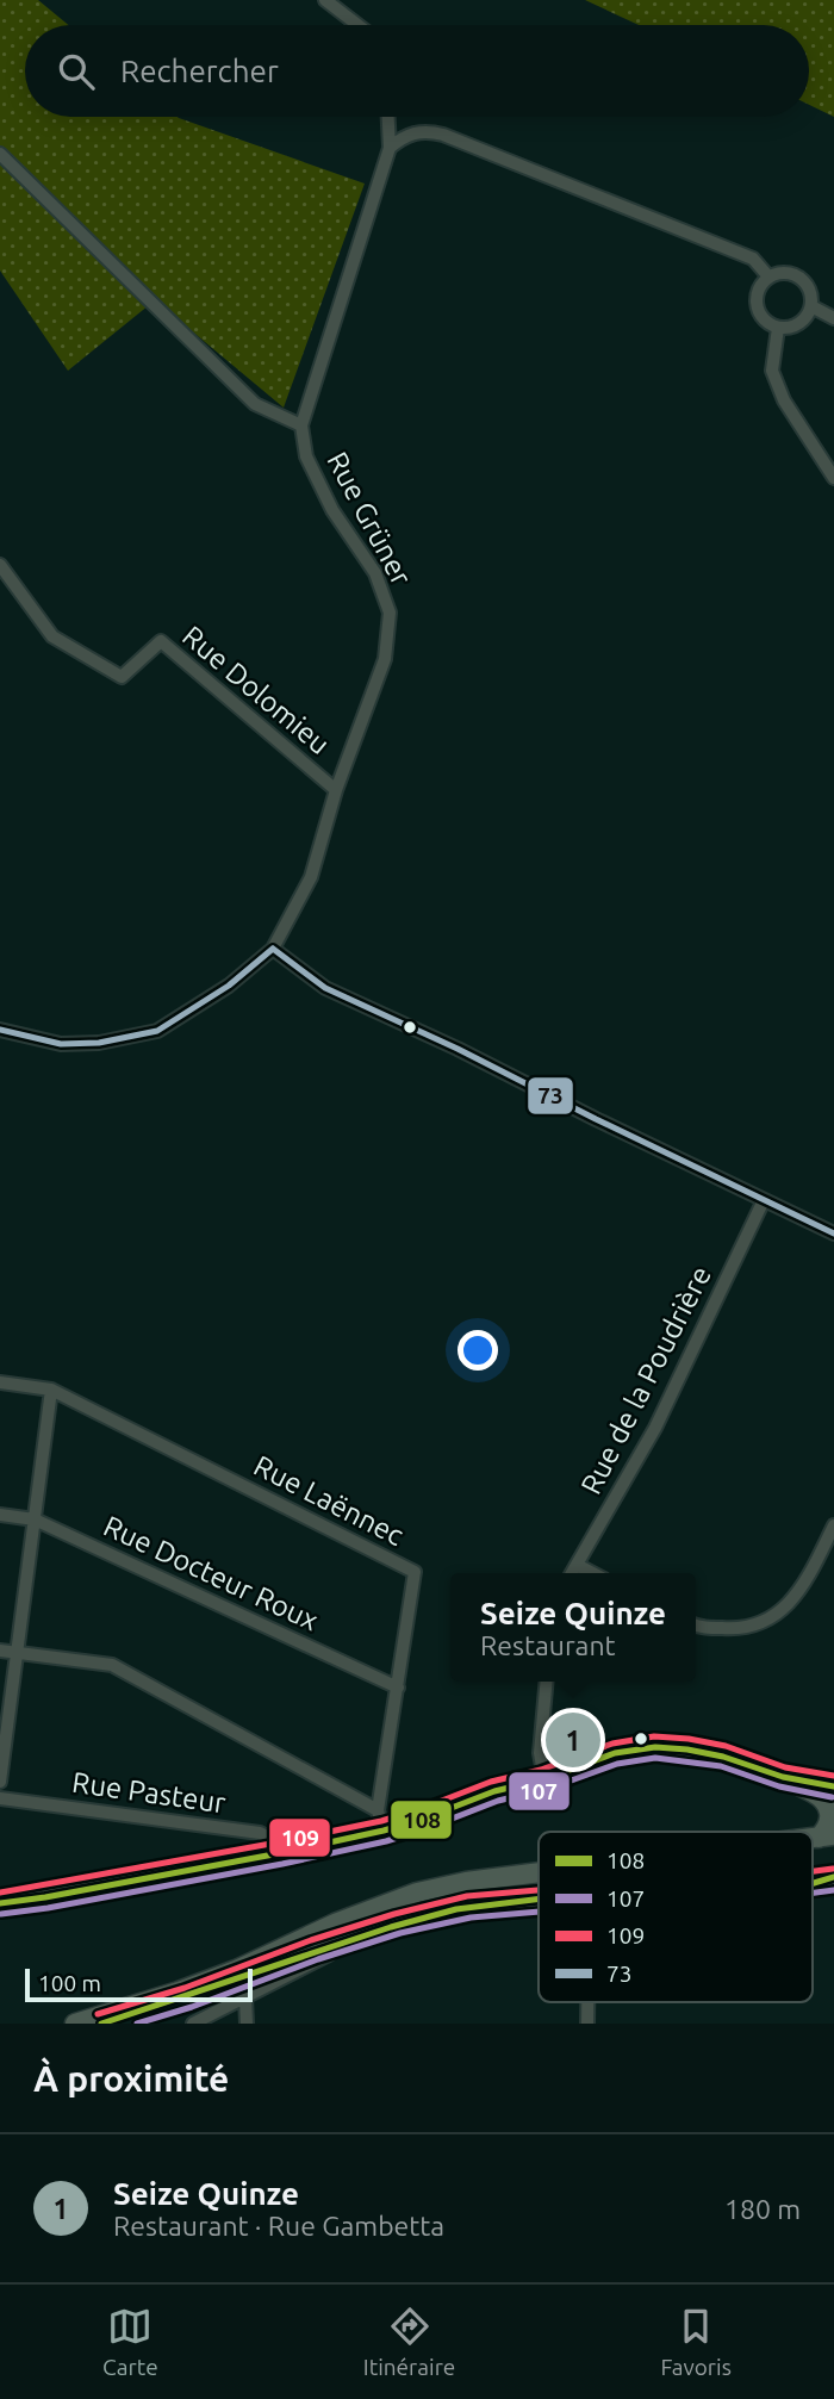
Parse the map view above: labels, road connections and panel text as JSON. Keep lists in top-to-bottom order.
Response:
{
  "streets": {
    "street": [
      "Rue Grüner",
      "Rue Dolomieu",
      "Rue de la Poudrière",
      "Rue Laënnec",
      "Rue Docteur Roux",
      "Rue Pasteur"
    ]
  },
  "crossings": [
    ["Rue Grüner", "Rue Dolomieu"],
    ["Rue Laënnec", "Rue Docteur Roux"]
  ],
  "lines": [
    "transit line 73",
    "transit line 109",
    "transit line 108",
    "transit line 107"
  ],
  "legend": [
    "108",
    "107",
    "109",
    "73"
  ],
  "scale_bar": "100 m",
  "page": {
    "search": "Rechercher",
    "popup": ["Seize Quinze", "Restaurant"],
    "pins": "1",
    "scale": "100 m",
    "heading": "À proximité",
    "list": [
      {
        "mark": "1",
        "name": "Seize Quinze",
        "note": "Restaurant · Rue Gambetta",
        "value": "180 m"
      }
    ],
    "nav": ["Carte", "Itinéraire", "Favoris"]
  }
}
